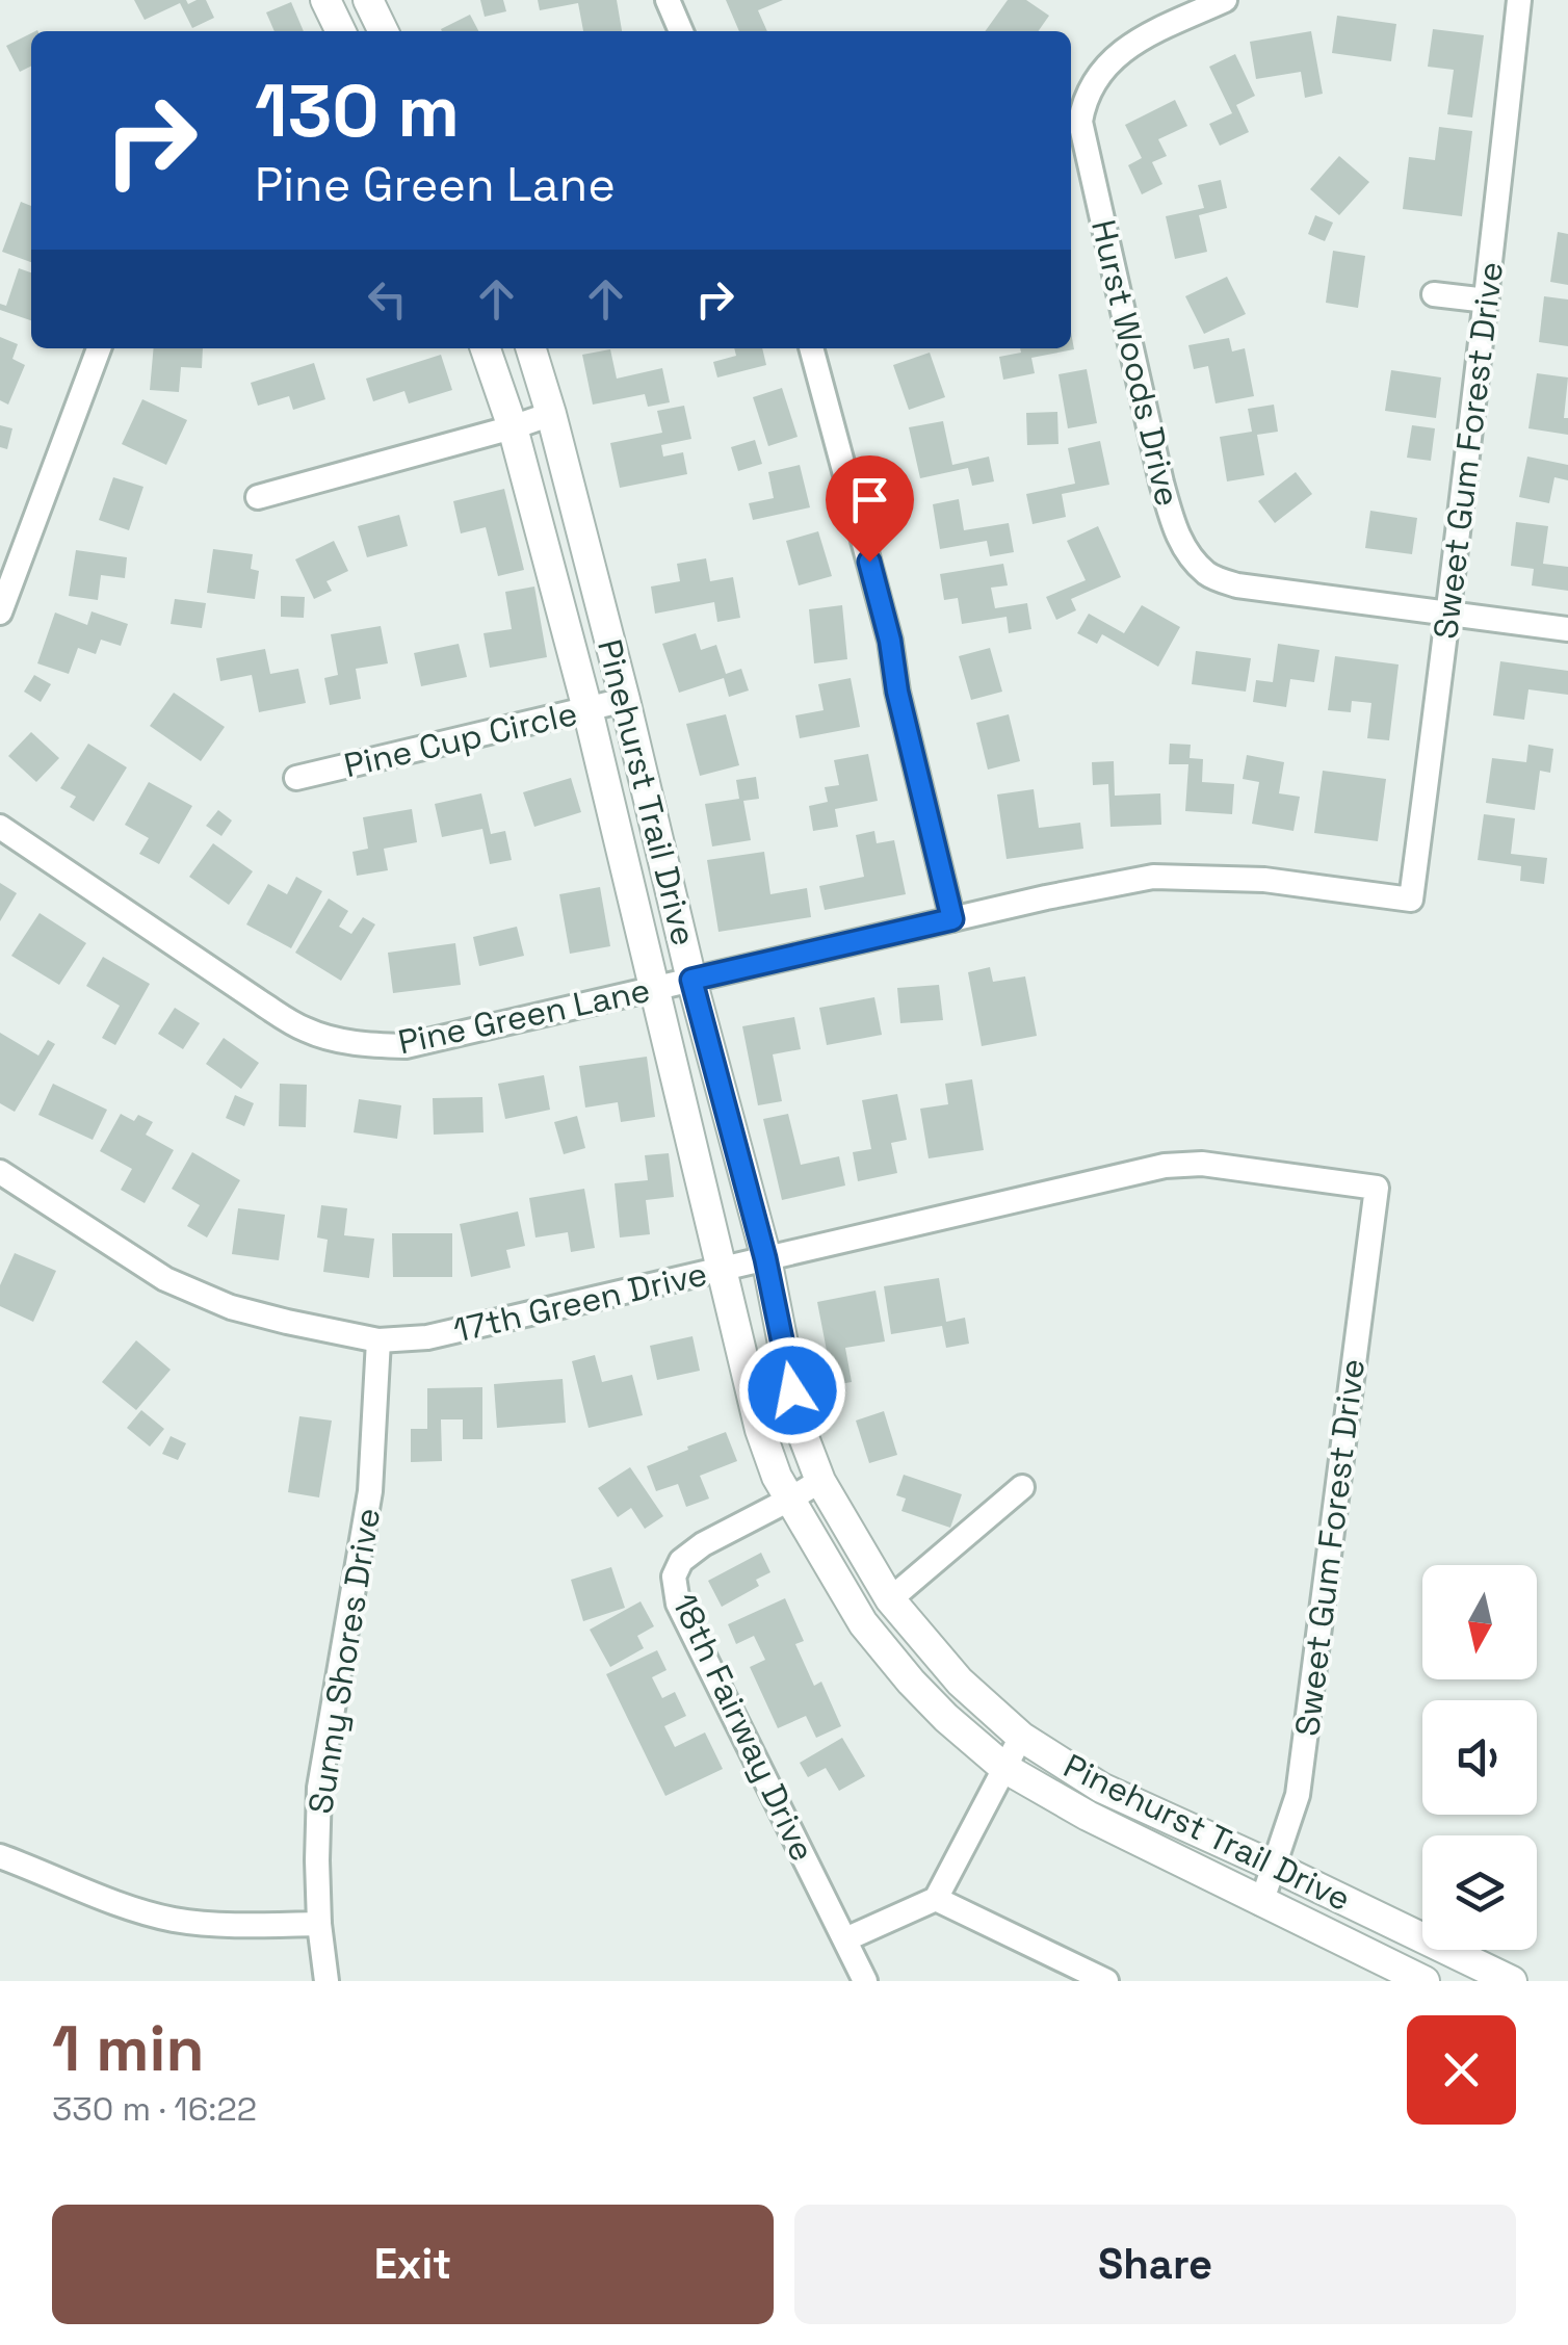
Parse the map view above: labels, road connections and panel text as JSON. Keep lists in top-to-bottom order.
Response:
{
  "streets": {
    "street": [
      "Hurst Woods Drive",
      "Sweet Gum Forest Drive",
      "Pine Cup Circle",
      "Pinehurst Trail Drive",
      "Pine Green Lane",
      "17th Green Drive",
      "Sunny Shores Drive",
      "18th Fairway Drive"
    ]
  },
  "crossings": [
    ["Hurst Woods Drive", "Sweet Gum Forest Drive"],
    ["Sweet Gum Forest Drive", "Pinehurst Trail Drive"],
    ["Sweet Gum Forest Drive", "Pine Green Lane"],
    ["Sweet Gum Forest Drive", "17th Green Drive"],
    ["Pine Cup Circle", "Pinehurst Trail Drive"],
    ["Pinehurst Trail Drive", "Pine Green Lane"],
    ["Pinehurst Trail Drive", "17th Green Drive"],
    ["Pinehurst Trail Drive", "18th Fairway Drive"],
    ["17th Green Drive", "Sunny Shores Drive"]
  ],
  "north": "bottom",
  "page": {
    "turn": ["130 m", "Pine Green Lane"],
    "heading": ["1 min", "330 m · 16:22"],
    "buttons": ["Exit", "Share"]
  }
}
